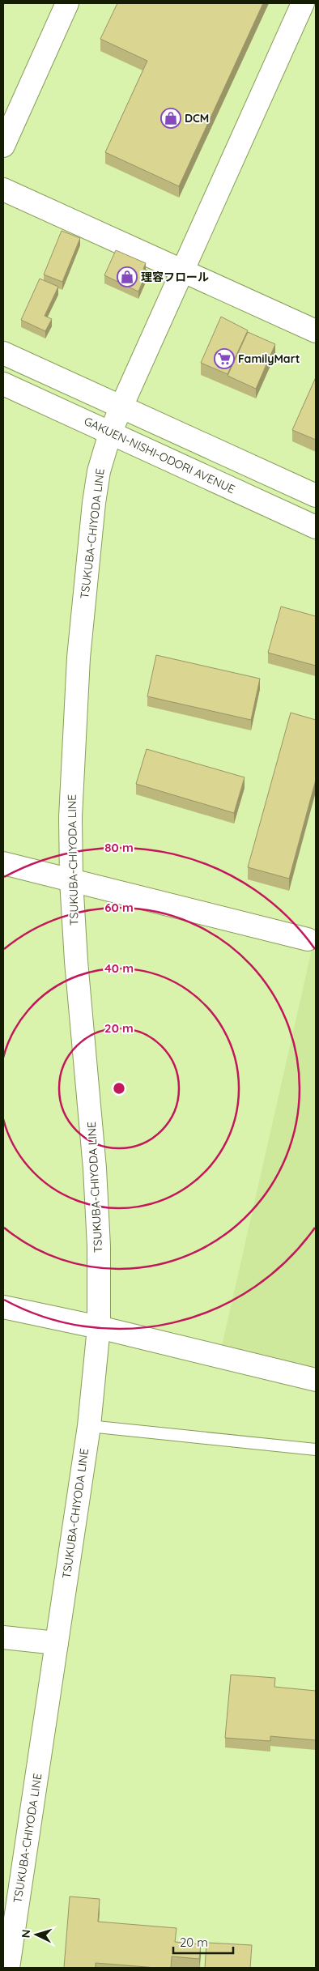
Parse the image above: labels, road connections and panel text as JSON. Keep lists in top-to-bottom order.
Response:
{
  "streets": {
    "main road": ["GAKUEN-NISHI-ODORI AVENUE", "TSUKUBA-CHIYODA LINE"]
  },
  "crossings": [
    ["GAKUEN-NISHI-ODORI AVENUE", "TSUKUBA-CHIYODA LINE"]
  ],
  "places": {
    "shop": ["DCM", "理容フロール"],
    "supermarket": ["FamilyMart"]
  },
  "scale_bar": "20 m",
  "north": "left",
  "rings": [
    "80 m",
    "60 m",
    "40 m",
    "20 m"
  ]
}
